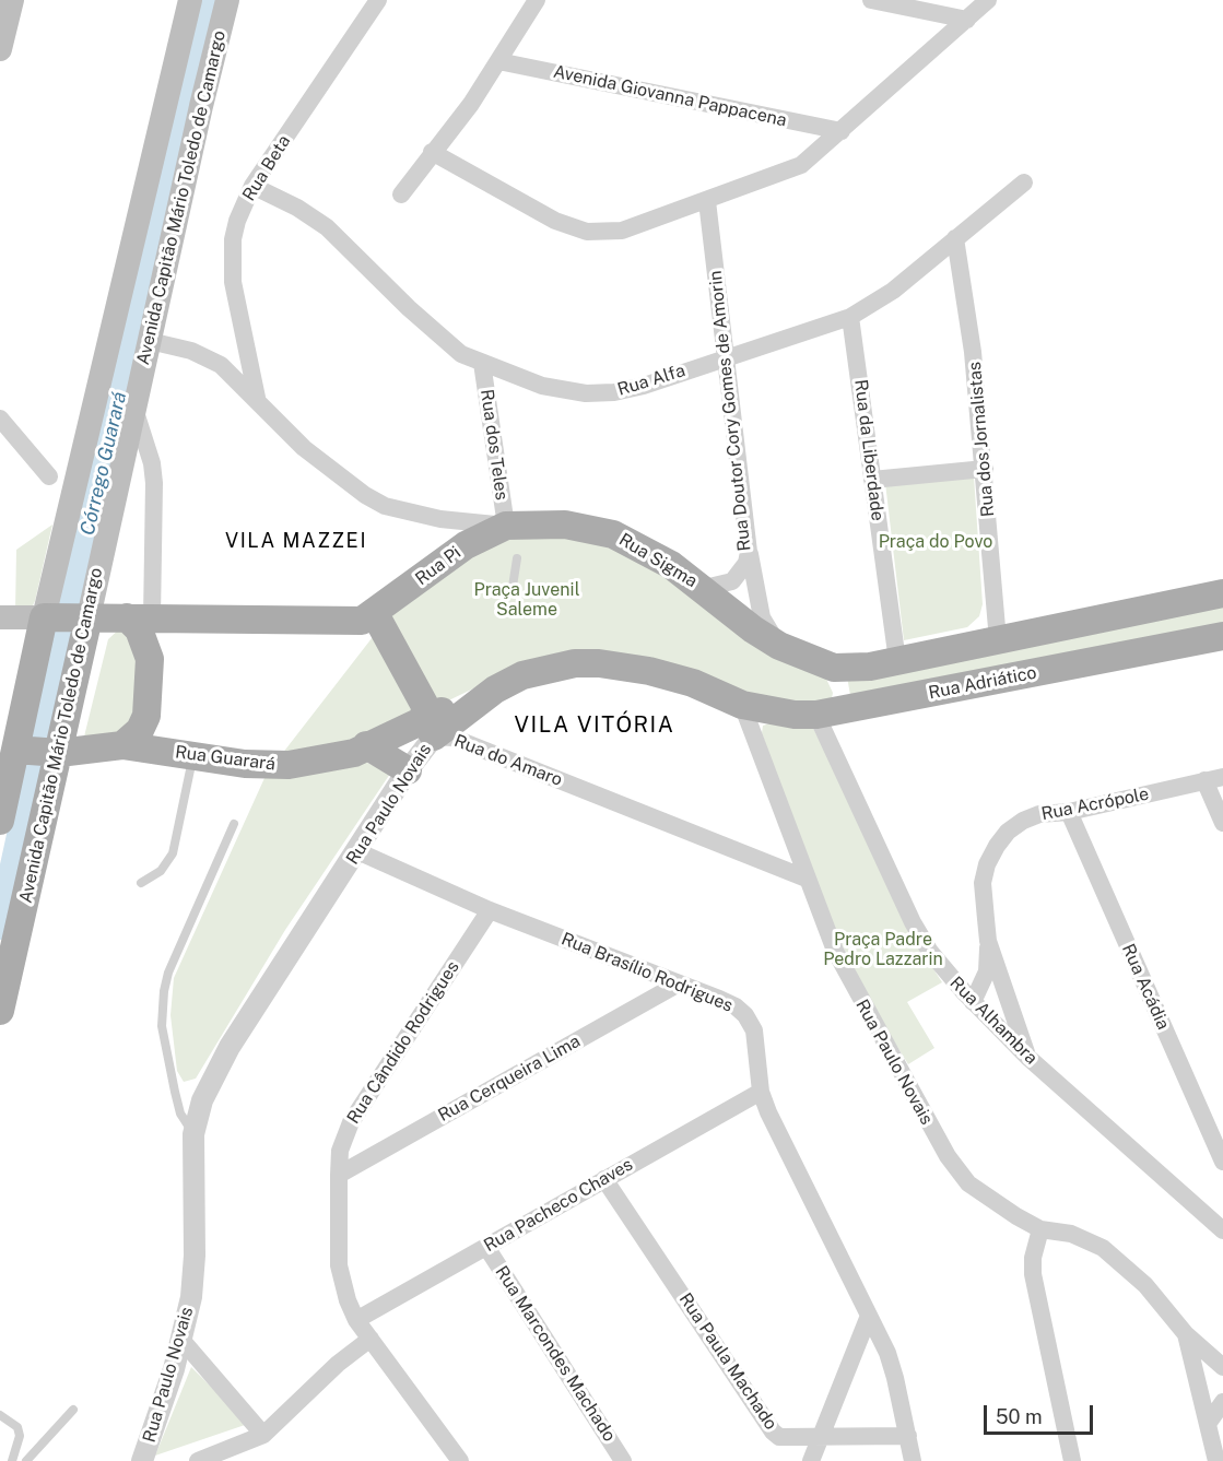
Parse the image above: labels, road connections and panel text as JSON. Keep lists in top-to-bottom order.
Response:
{
  "streets": {
    "main road": [
      "Avenida Capitão Mário Toledo de Camargo",
      "Rua Sigma",
      "Rua Pi",
      "Rua Adriático",
      "Rua Guarará"
    ],
    "street": [
      "Avenida Giovanna Pappacena",
      "Rua Beta",
      "Rua Alfa",
      "Rua Doutor Cory Gomes de Amorin",
      "Rua dos Jornalistas",
      "Rua dos Teles",
      "Rua da Liberdade",
      "Rua do Amaro",
      "Rua Paulo Novais",
      "Rua Acrópole",
      "Rua Brasílio Rodrigues",
      "Rua Acádia",
      "Rua Alhambra",
      "Rua Cândido Rodrigues",
      "Rua Cerqueira Lima",
      "Rua Pacheco Chaves",
      "Rua Marcondes Machado",
      "Rua Paula Machado"
    ]
  },
  "crossings": [
    ["Rua Beta", "Rua Alfa"],
    ["Rua Beta", "Rua Sigma"],
    ["Avenida Capitão Mário Toledo de Camargo", "Rua Sigma"],
    ["Avenida Capitão Mário Toledo de Camargo", "Rua Guarará"],
    ["Rua Alfa", "Rua Doutor Cory Gomes de Amorin"],
    ["Rua Alfa", "Rua dos Jornalistas"],
    ["Rua Alfa", "Rua dos Teles"],
    ["Rua Alfa", "Rua da Liberdade"],
    ["Rua Doutor Cory Gomes de Amorin", "Rua Sigma"],
    ["Rua dos Teles", "Rua Sigma"],
    ["Rua dos Teles", "Rua Pi"],
    ["Rua Sigma", "Rua Pi"],
    ["Rua Adriático", "Rua Guarará"],
    ["Rua Adriático", "Rua Paulo Novais"],
    ["Rua Adriático", "Rua Alhambra"],
    ["Rua Guarará", "Rua do Amaro"],
    ["Rua Guarará", "Rua Paulo Novais"],
    ["Rua do Amaro", "Rua Paulo Novais"],
    ["Rua Paulo Novais", "Rua Brasílio Rodrigues"],
    ["Rua Acrópole", "Rua Acádia"],
    ["Rua Acrópole", "Rua Alhambra"],
    ["Rua Brasílio Rodrigues", "Rua Cândido Rodrigues"],
    ["Rua Brasílio Rodrigues", "Rua Cerqueira Lima"],
    ["Rua Brasílio Rodrigues", "Rua Pacheco Chaves"],
    ["Rua Brasílio Rodrigues", "Rua Paula Machado"],
    ["Rua Cândido Rodrigues", "Rua Cerqueira Lima"],
    ["Rua Cândido Rodrigues", "Rua Pacheco Chaves"],
    ["Rua Pacheco Chaves", "Rua Marcondes Machado"],
    ["Rua Pacheco Chaves", "Rua Paula Machado"]
  ],
  "districts": ["VILA MAZZEI", "VILA VITÓRIA"],
  "water": ["Córrego Guarará"],
  "parks": ["Praça do Povo", "Praça Juvenil Saleme", "Praça Padre Pedro Lazzarin"],
  "scale_bar": "50 m"
}
